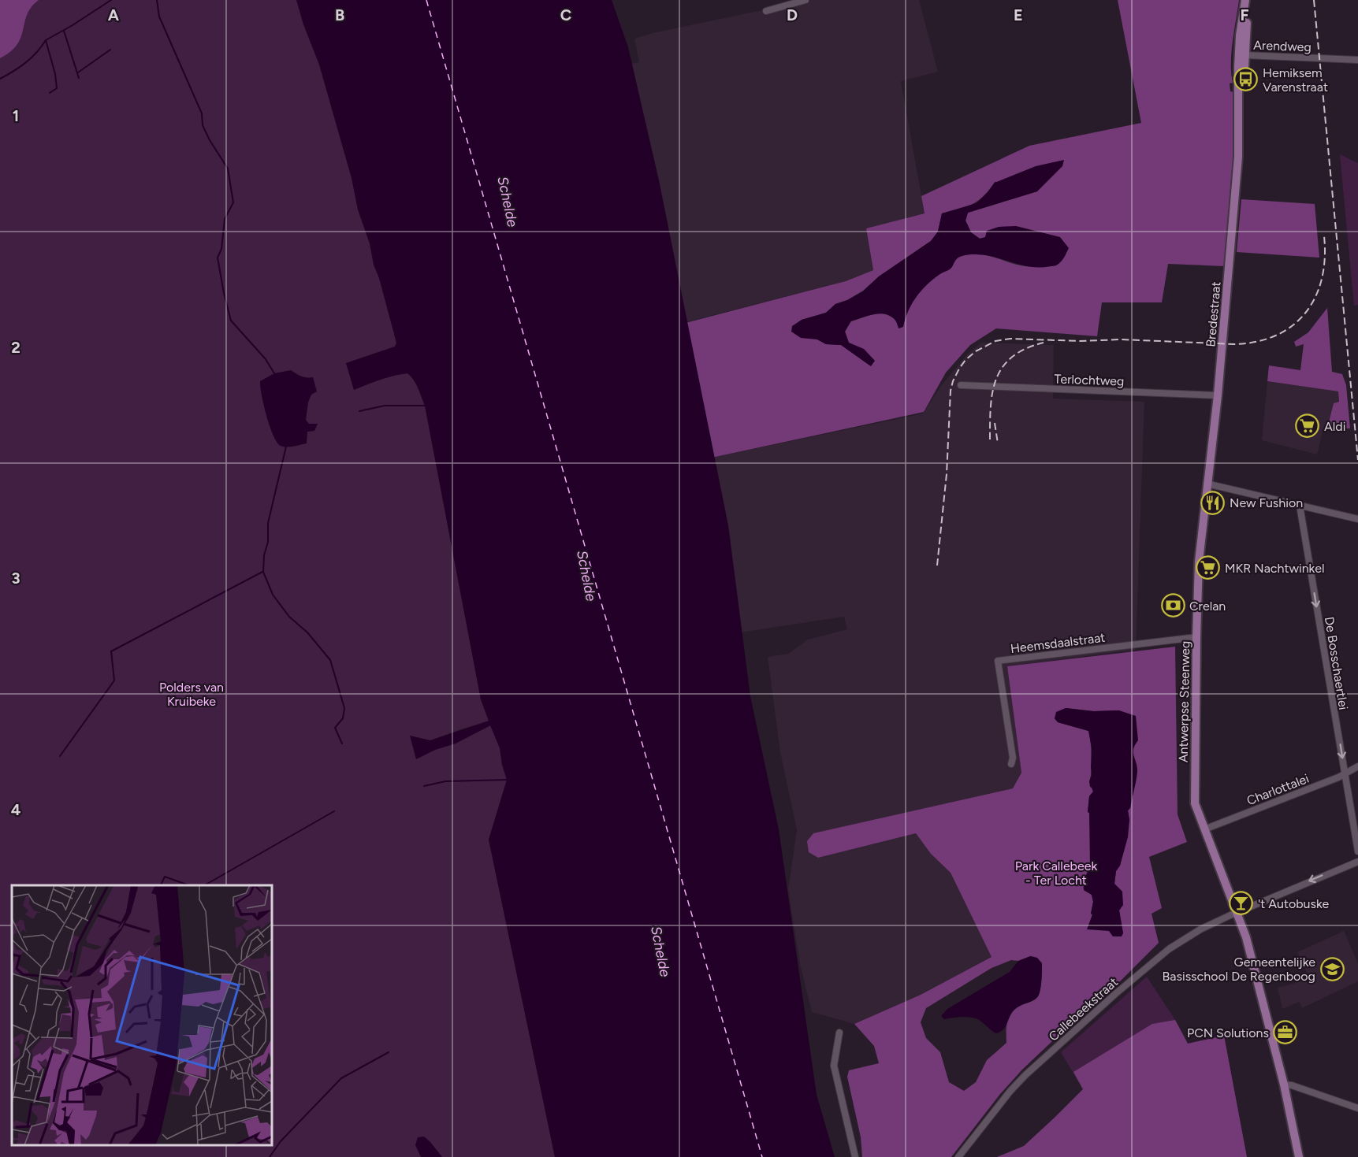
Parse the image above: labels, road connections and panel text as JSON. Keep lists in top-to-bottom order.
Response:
{
  "streets": {
    "main road": ["Bredestraat", "Antwerpse Steenweg"],
    "street": [
      "Arendweg",
      "Terlochtweg",
      "Heemsdaalstraat",
      "De Bosschaertlei",
      "Charlottalei",
      "Callebeekstraat"
    ]
  },
  "crossings": [
    ["Arendweg", "Bredestraat"],
    ["Bredestraat", "Terlochtweg"],
    ["Bredestraat", "Antwerpse Steenweg"],
    ["Heemsdaalstraat", "Antwerpse Steenweg"],
    ["De Bosschaertlei", "Charlottalei"],
    ["Antwerpse Steenweg", "Charlottalei"],
    ["Antwerpse Steenweg", "Callebeekstraat"]
  ],
  "one_way": ["De Bosschaertlei"],
  "water": ["Schelde"],
  "parks": ["Polders van Kruibeke", "Park Callebeek - Ter Locht"],
  "places": {
    "bus stop": ["Hemiksem Varenstraat"],
    "supermarket": ["Aldi", "MKR Nachtwinkel"],
    "restaurant": ["New Fushion"],
    "bank": ["Crelan"],
    "bar": ["'t Autobuske"],
    "school or university": ["Gemeentelijke Basisschool De Regenboog"],
    "office": ["PCN Solutions"]
  },
  "grid": {
    "columns": [
      "A",
      "B",
      "C",
      "D",
      "E",
      "F"
    ],
    "rows": [
      "1",
      "2",
      "3",
      "4"
    ]
  }
}
